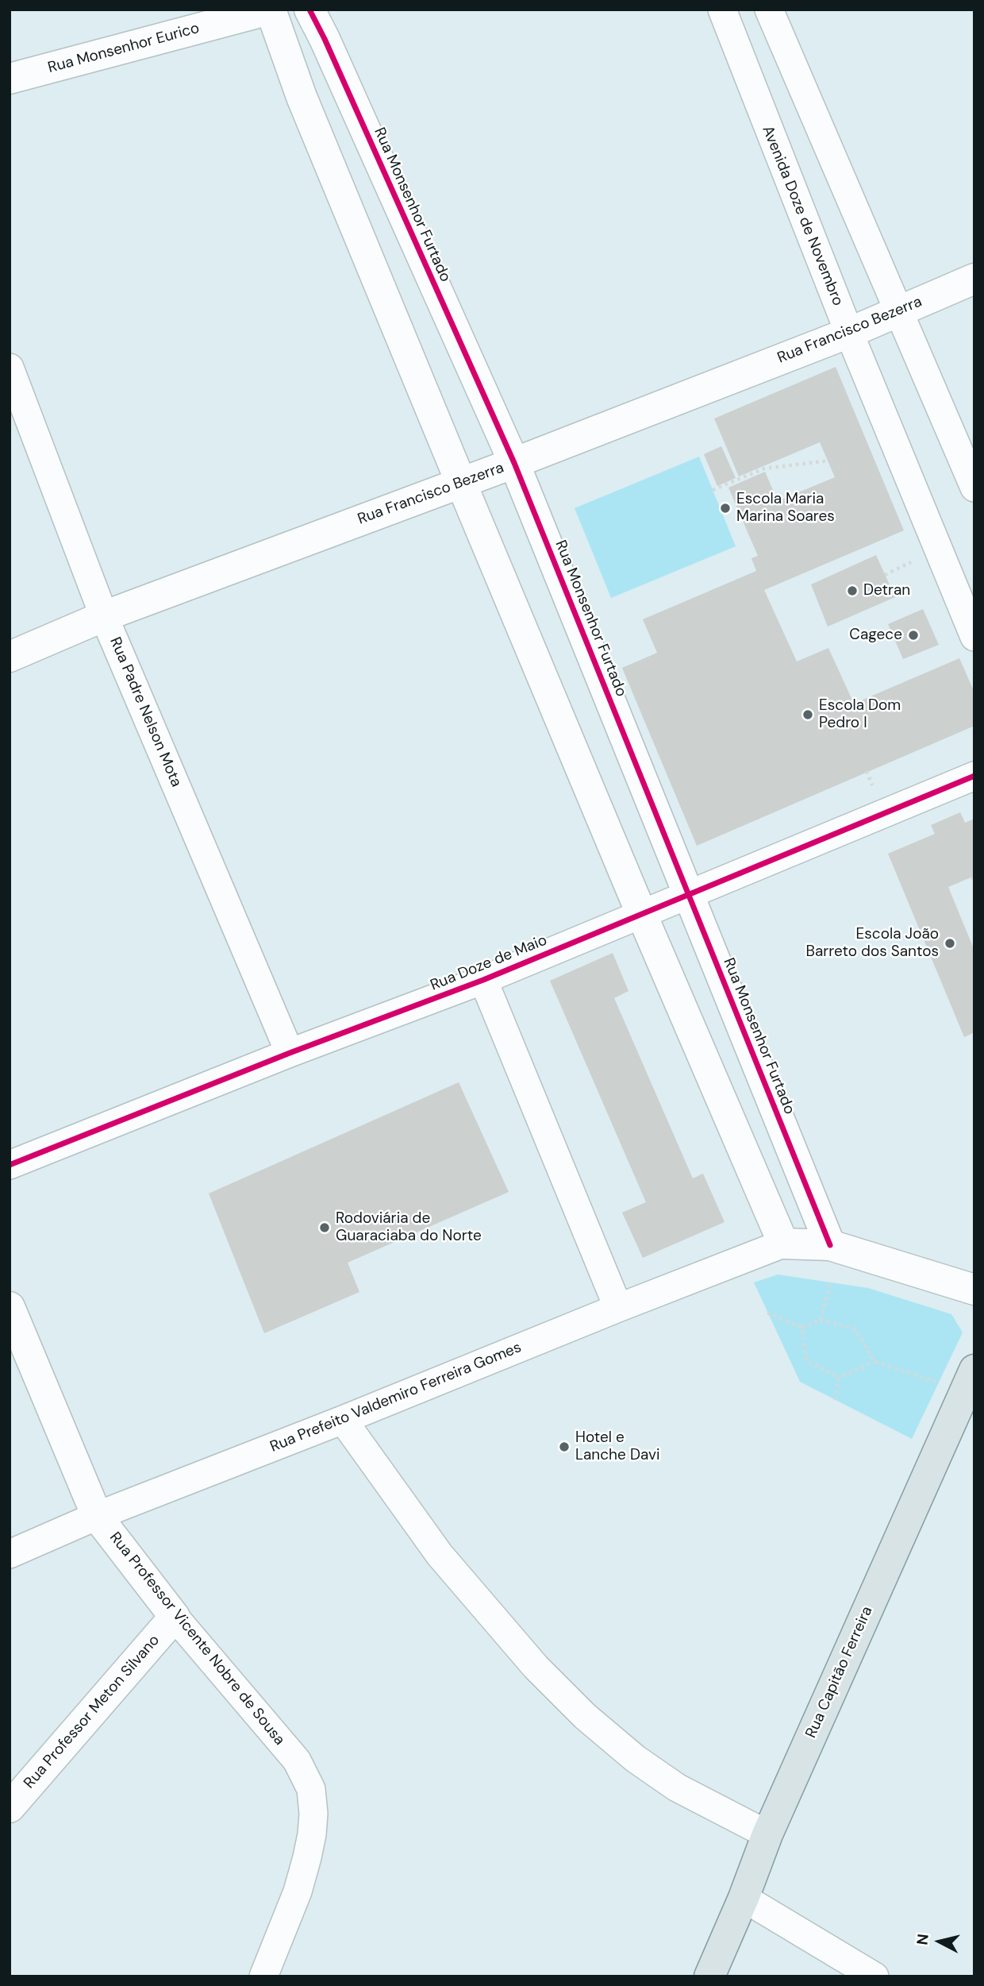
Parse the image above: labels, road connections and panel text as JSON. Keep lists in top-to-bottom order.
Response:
{
  "streets": {
    "main road": ["Rua Capitão Ferreira"],
    "street": [
      "Rua Monsenhor Eurico",
      "Rua Monsenhor Furtado",
      "Avenida Doze de Novembro",
      "Rua Francisco Bezerra",
      "Rua Padre Nelson Mota",
      "Rua Doze de Maio",
      "Rua Prefeito Valdemiro Ferreira Gomes",
      "Rua Professor Vicente Nobre de Sousa",
      "Rua Professor Meton Silvano"
    ]
  },
  "crossings": [
    ["Rua Monsenhor Furtado", "Rua Francisco Bezerra"],
    ["Rua Monsenhor Furtado", "Rua Doze de Maio"],
    ["Avenida Doze de Novembro", "Rua Francisco Bezerra"],
    ["Rua Francisco Bezerra", "Rua Padre Nelson Mota"],
    ["Rua Padre Nelson Mota", "Rua Doze de Maio"],
    ["Rua Prefeito Valdemiro Ferreira Gomes", "Rua Professor Vicente Nobre de Sousa"],
    ["Rua Professor Vicente Nobre de Sousa", "Rua Professor Meton Silvano"]
  ],
  "places": [
    "Escola Maria Marina Soares",
    "Detran",
    "Cagece",
    "Escola Dom Pedro I",
    "Escola João Barreto dos Santos",
    "Rodoviária de Guaraciaba do Norte",
    "Hotel e Lanche Davi"
  ],
  "north": "left"
}
